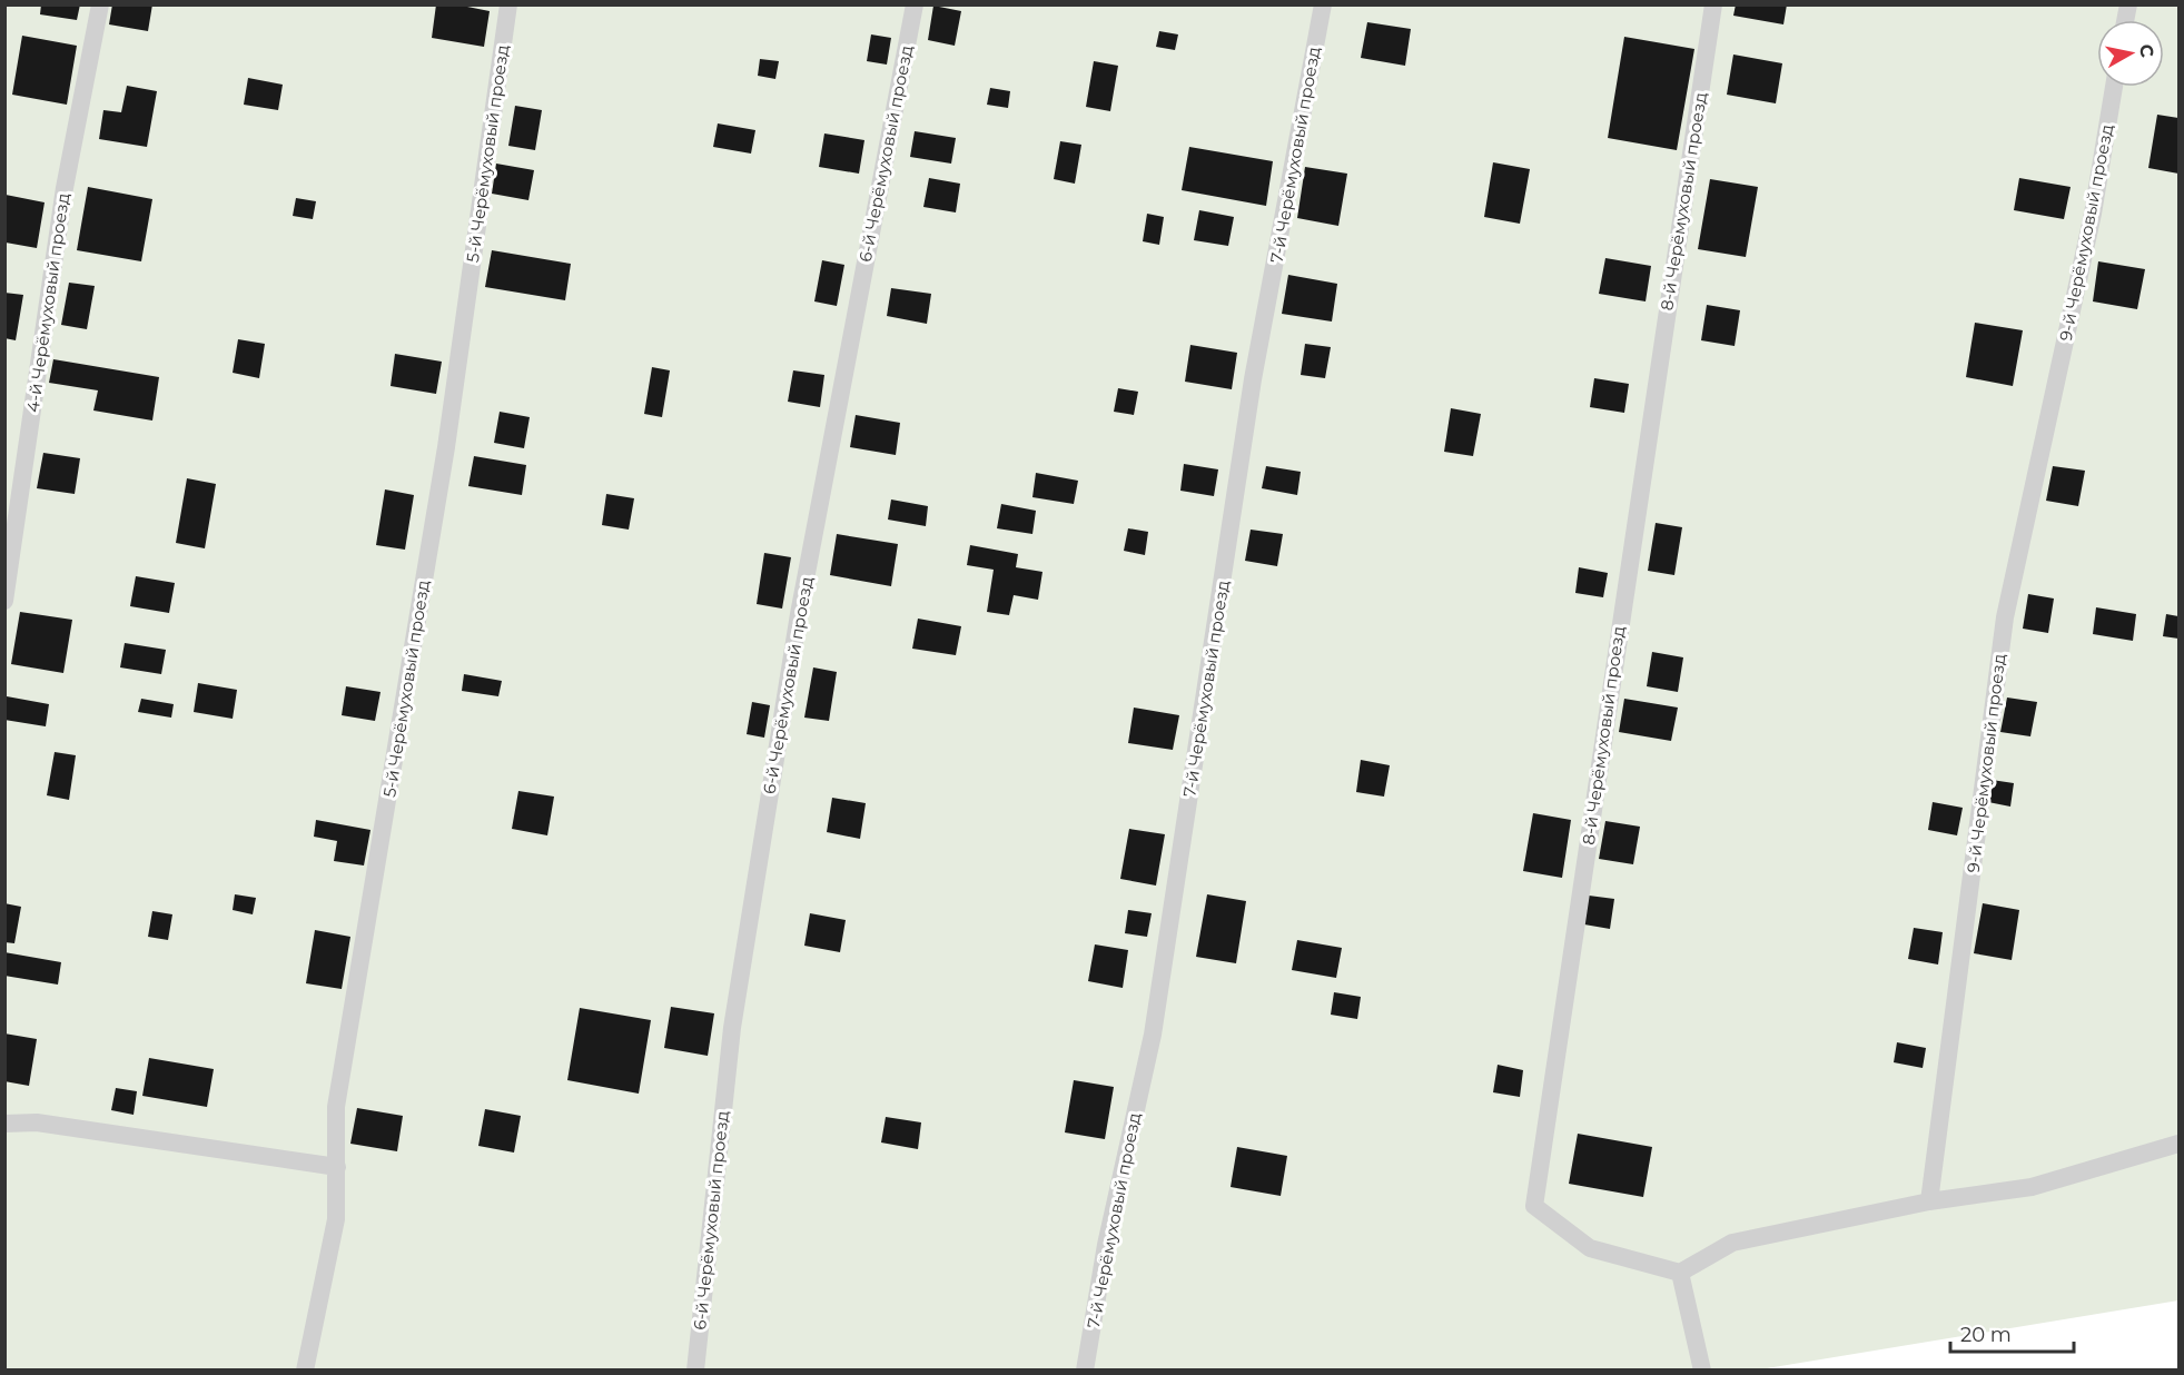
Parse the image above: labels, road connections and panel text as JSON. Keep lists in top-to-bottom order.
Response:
{
  "streets": {
    "lane": [
      "5-й Черёмуховый проезд",
      "6-й Черёмуховый проезд",
      "7-й Черёмуховый проезд",
      "8-й Черёмуховый проезд",
      "9-й Черёмуховый проезд",
      "4-й Черёмуховый проезд"
    ]
  },
  "scale_bar": "20 m",
  "north": "right"
}
